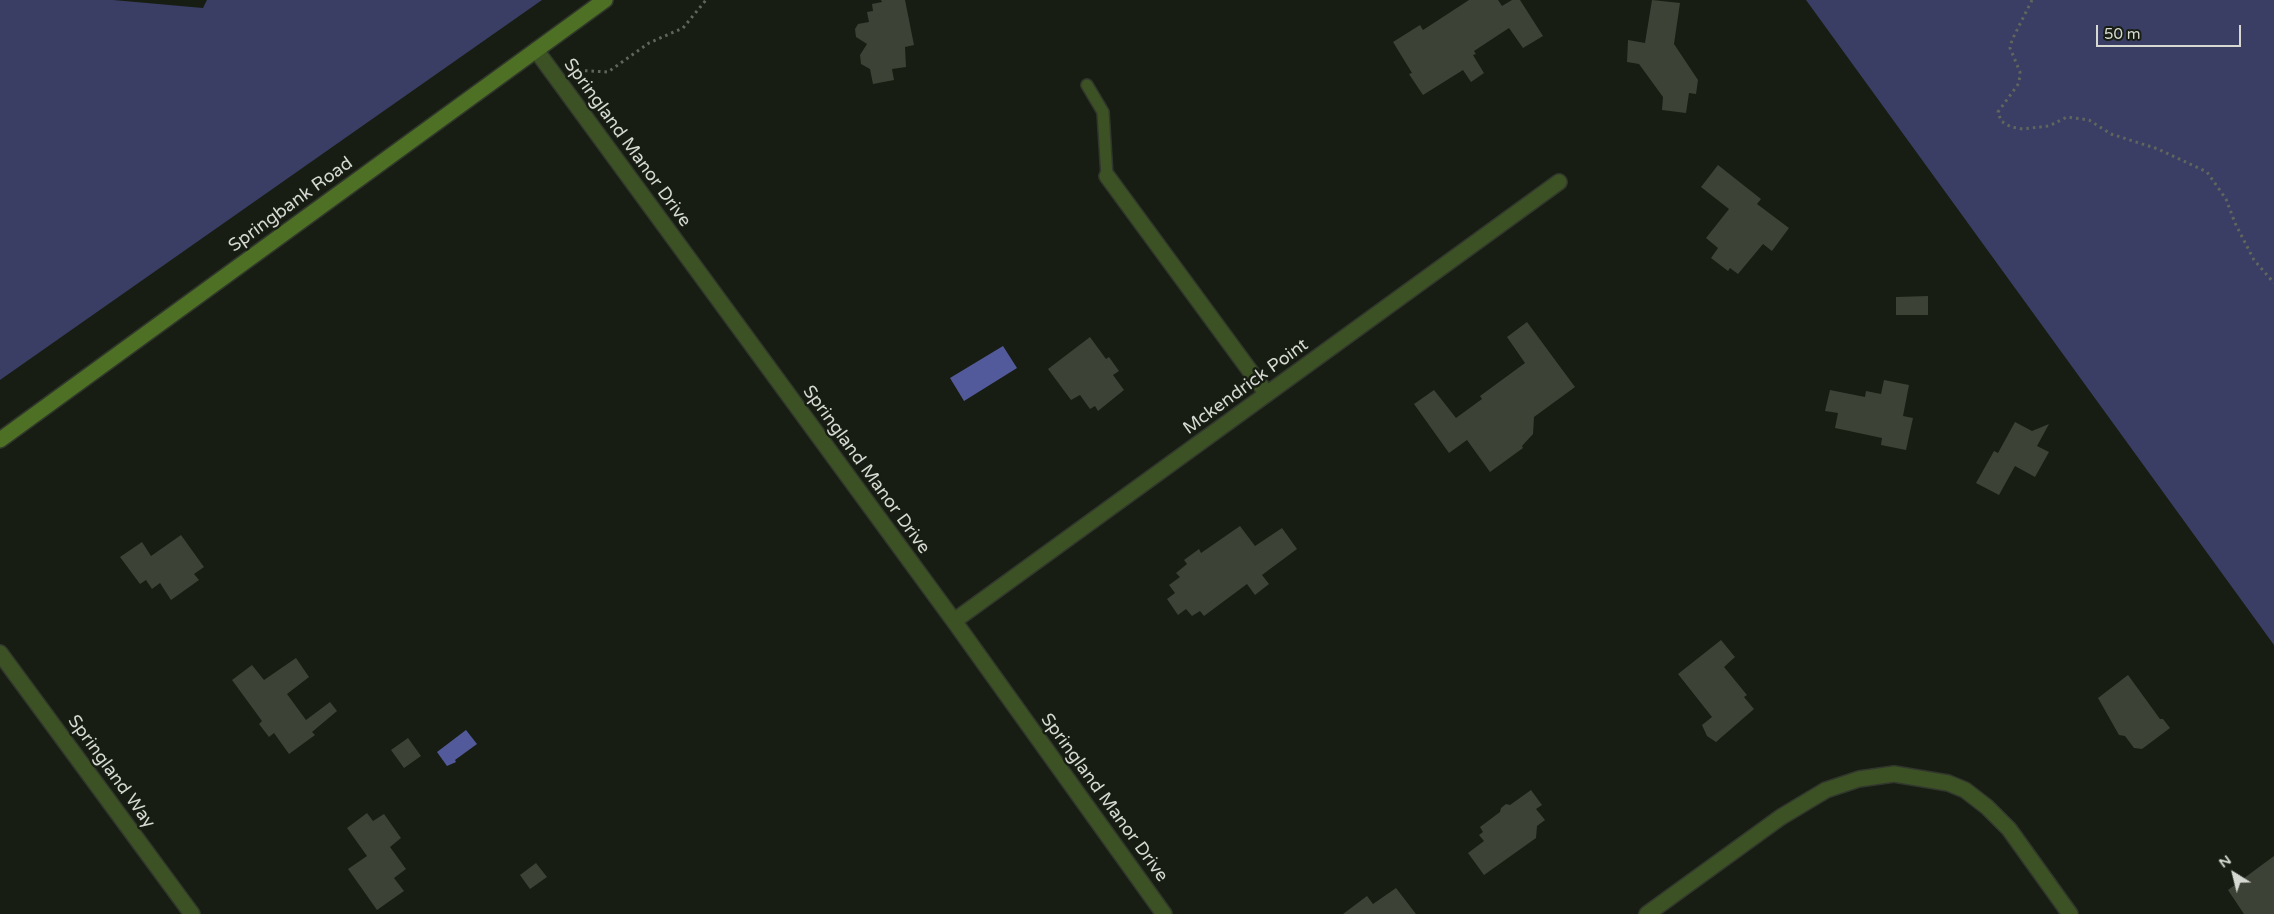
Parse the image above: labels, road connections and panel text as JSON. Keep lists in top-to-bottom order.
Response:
{
  "streets": {
    "street": [
      "Springland Manor Drive",
      "Springbank Road",
      "Mckendrick Point",
      "Springland Way"
    ]
  },
  "crossings": [
    ["Springland Manor Drive", "Springbank Road"],
    ["Springland Manor Drive", "Mckendrick Point"]
  ],
  "scale_bar": "50 m",
  "north": "top left"
}
